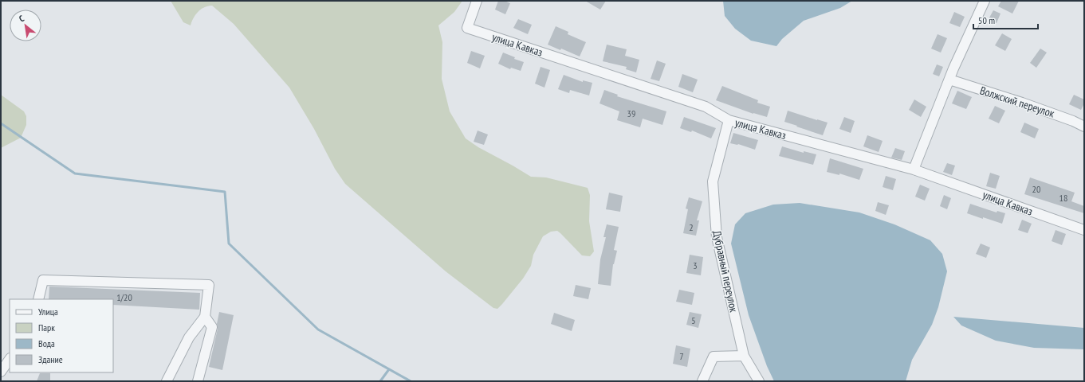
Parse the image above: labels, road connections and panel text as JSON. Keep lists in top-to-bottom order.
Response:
{
  "streets": {
    "street": ["улица Кавказ", "Волжский переулок", "Дубравный переулок"]
  },
  "crossings": [
    ["улица Кавказ", "Дубравный переулок"]
  ],
  "house_numbers": [
    "39",
    "20",
    "18",
    "2",
    "3",
    "1/20",
    "5",
    "7"
  ],
  "legend": [
    "Улица",
    "Парк",
    "Вода",
    "Здание"
  ],
  "scale_bar": "50 m",
  "north": "top left"
}
